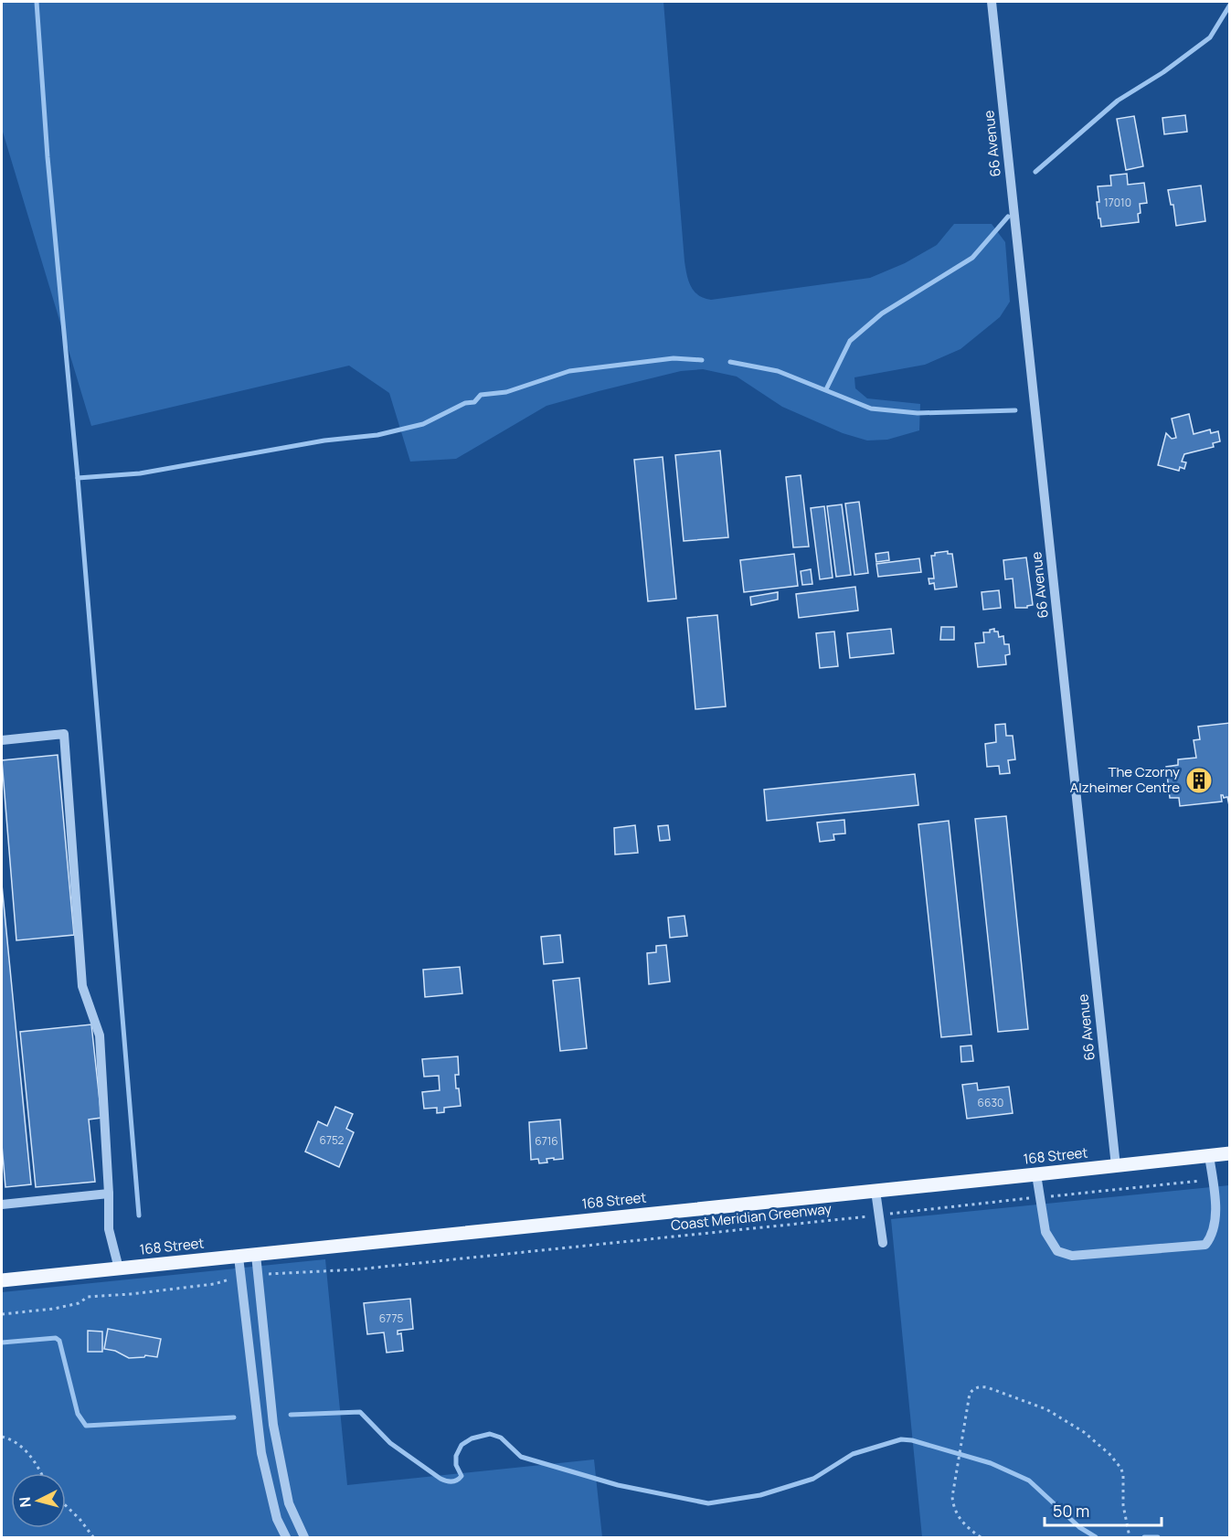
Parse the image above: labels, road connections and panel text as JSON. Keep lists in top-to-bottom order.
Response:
{
  "streets": {
    "main road": ["168 Street"],
    "street": ["66 Avenue"],
    "path": ["Coast Meridian Greenway"]
  },
  "crossings": [
    ["66 Avenue", "168 Street"]
  ],
  "places": {
    "building": ["The Czorny Alzheimer Centre"]
  },
  "house_numbers": [
    "17010",
    "6630",
    "6752",
    "6716",
    "6775"
  ],
  "scale_bar": "50 m",
  "north": "left"
}
